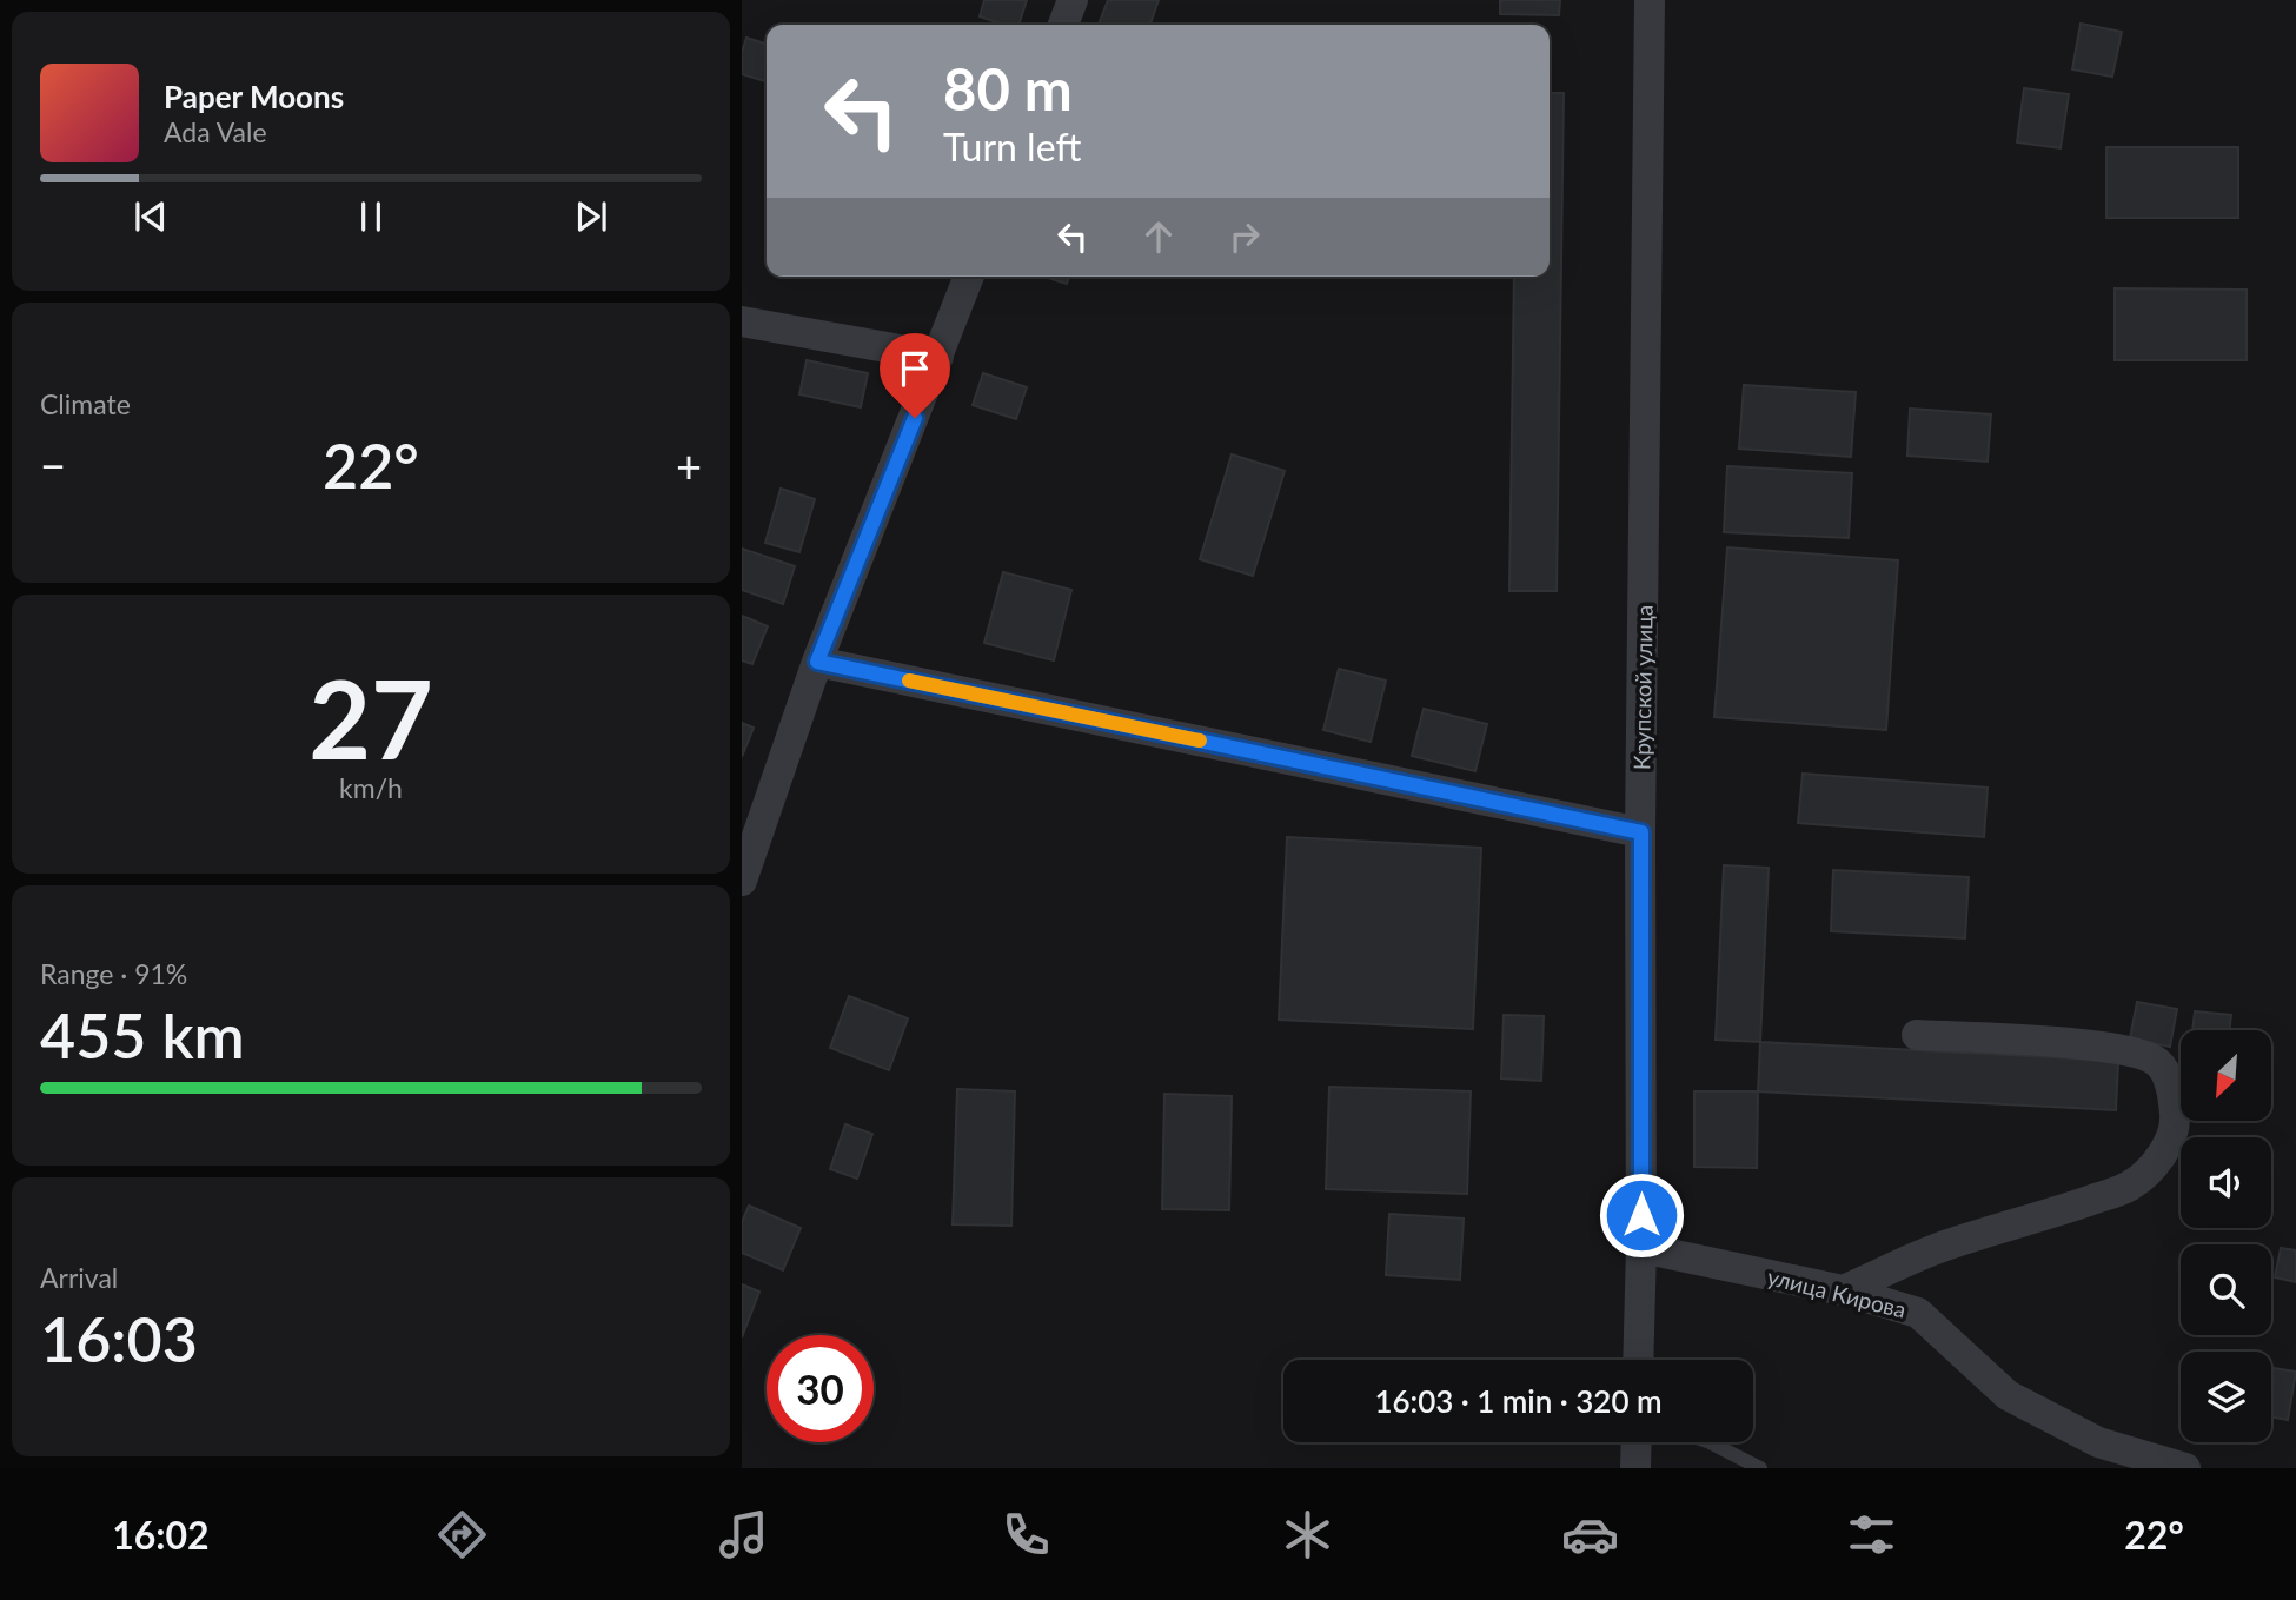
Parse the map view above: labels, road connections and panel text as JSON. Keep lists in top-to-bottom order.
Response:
{
  "streets": {
    "street": ["Крупской улица", "улица Кирова"]
  },
  "crossings": [
    ["Крупской улица", "улица Кирова"]
  ],
  "north": "bottom left",
  "page": {
    "turn": ["80 m", "Turn left"],
    "song": ["Paper Moons", "Ada Vale"],
    "tile": [
      "Climate",
      ["27", "km/h"],
      ["Range · 91%", "455 km"],
      ["Arrival", "16:03"]
    ],
    "heat": ["−", "22°", "+"],
    "limit": "30",
    "trip": "16:03 · 1 min · 320 m",
    "tabs": ["16:02", "22°"]
  }
}
